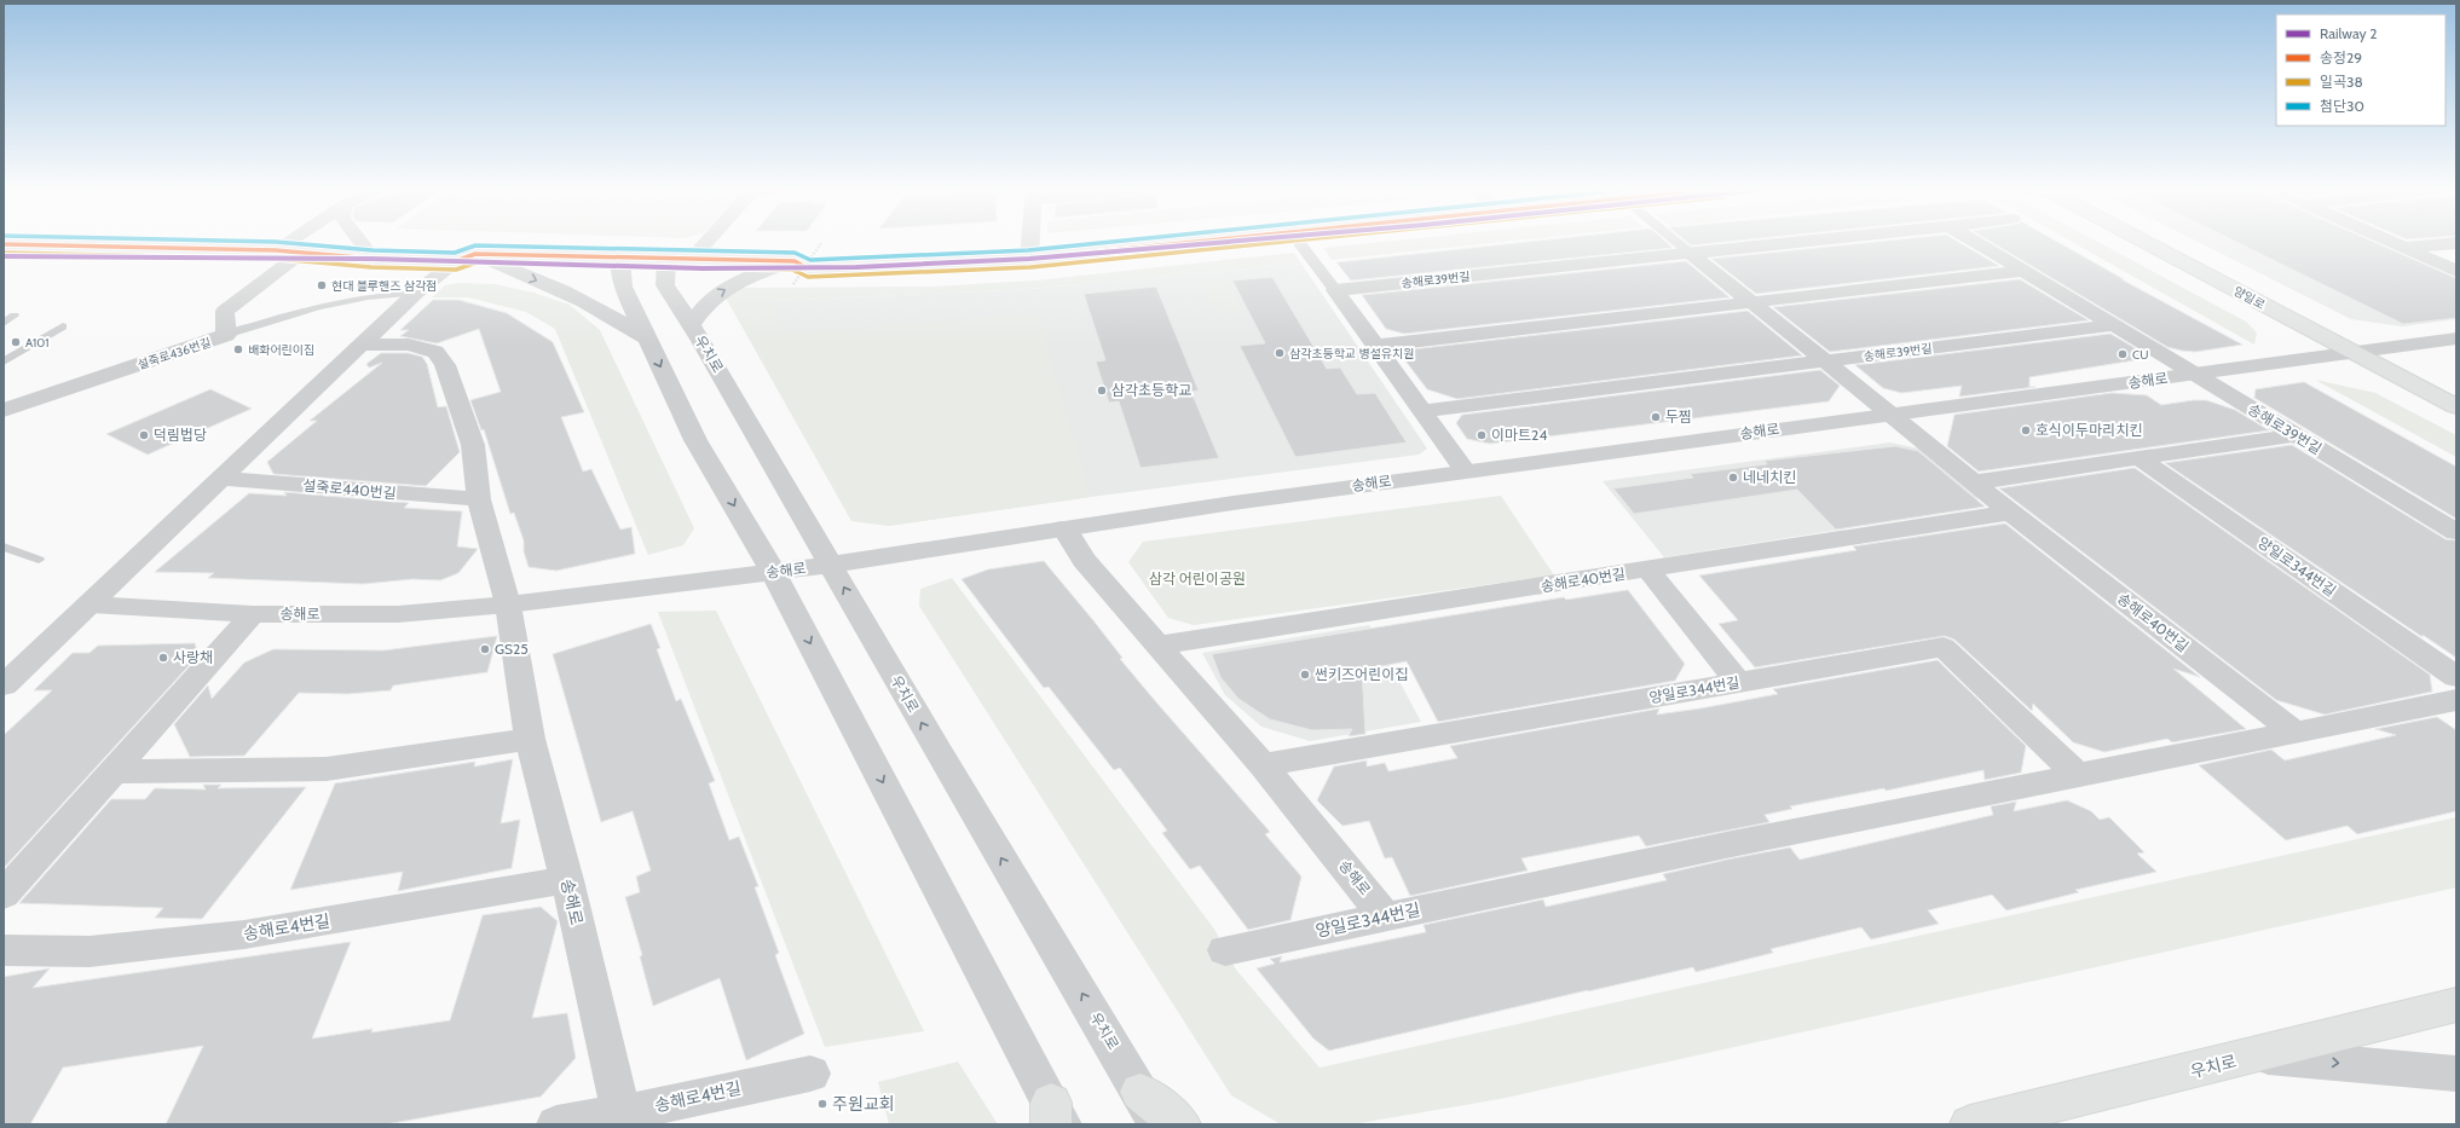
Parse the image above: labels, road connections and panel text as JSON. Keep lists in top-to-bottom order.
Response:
{
  "streets": {
    "main road": ["양일로", "우치로"],
    "street": [
      "송해로39번길",
      "설죽로436번길",
      "송해로",
      "설죽로440번길",
      "양일로344번길",
      "송해로40번길",
      "송해로4번길"
    ]
  },
  "crossings": [
    ["송해로39번길", "송해로"],
    ["양일로", "송해로"],
    ["우치로", "송해로"],
    ["송해로", "양일로344번길"],
    ["송해로", "송해로40번길"],
    ["송해로", "송해로4번길"],
    ["양일로344번길", "송해로40번길"]
  ],
  "parks": ["삼각 어린이공원"],
  "places": [
    "현대 블루핸즈 삼각점",
    "A101",
    "배화어린이집",
    "삼각초등학교 병설유치원",
    "CU",
    "삼각초등학교",
    "두찜",
    "호식이두마리치킨",
    "덕림법당",
    "이마트24",
    "네네치킨",
    "GS25",
    "사랑채",
    "썬키즈어린이집",
    "주원교회"
  ],
  "lines": [
    "rail line 2",
    "transit line 송정29",
    "transit line 일곡38",
    "transit line 첨단30"
  ],
  "legend": [
    "Railway 2",
    "송정29",
    "일곡38",
    "첨단30"
  ]
}
